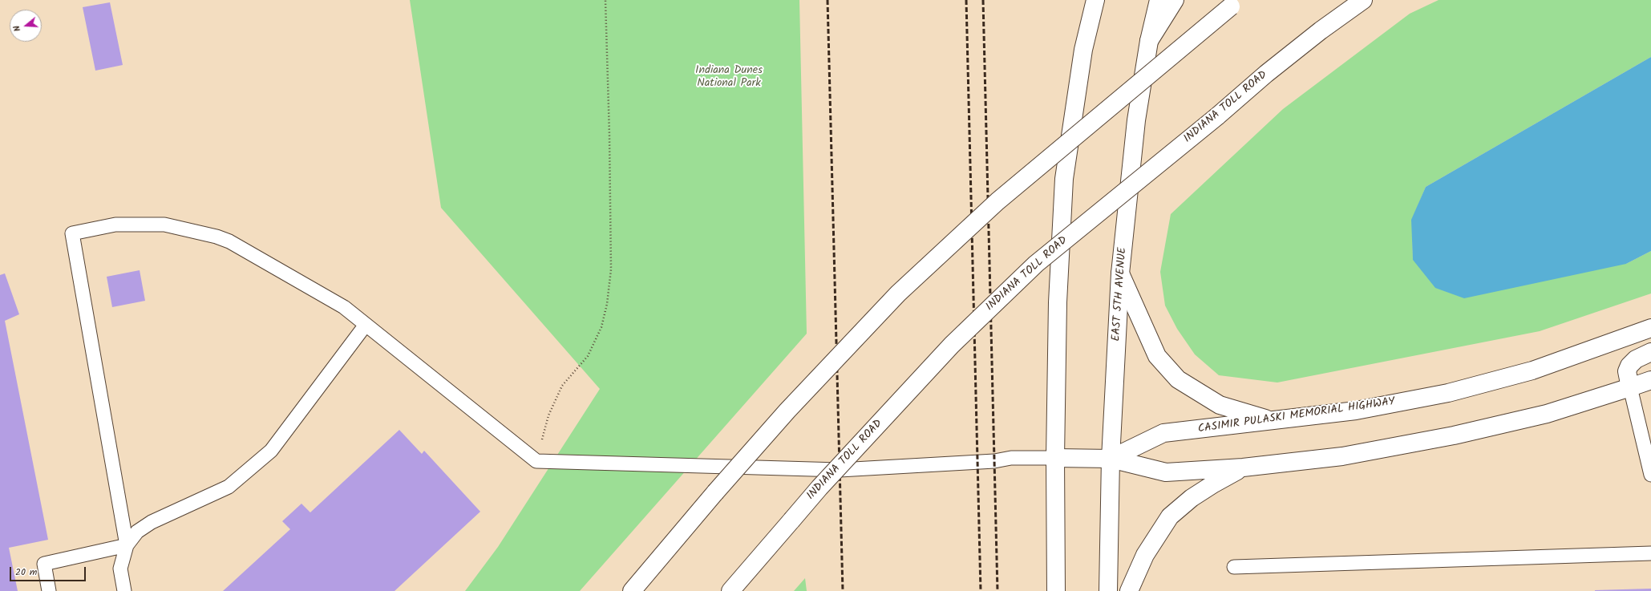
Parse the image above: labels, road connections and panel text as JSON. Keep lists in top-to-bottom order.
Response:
{
  "streets": {
    "main road": ["INDIANA TOLL ROAD", "EAST 5TH AVENUE", "CASIMIR PULASKI MEMORIAL HIGHWAY"]
  },
  "crossings": [
    ["EAST 5TH AVENUE", "CASIMIR PULASKI MEMORIAL HIGHWAY"]
  ],
  "parks": ["Indiana Dunes National Park"],
  "scale_bar": "20 m",
  "north": "left"
}
